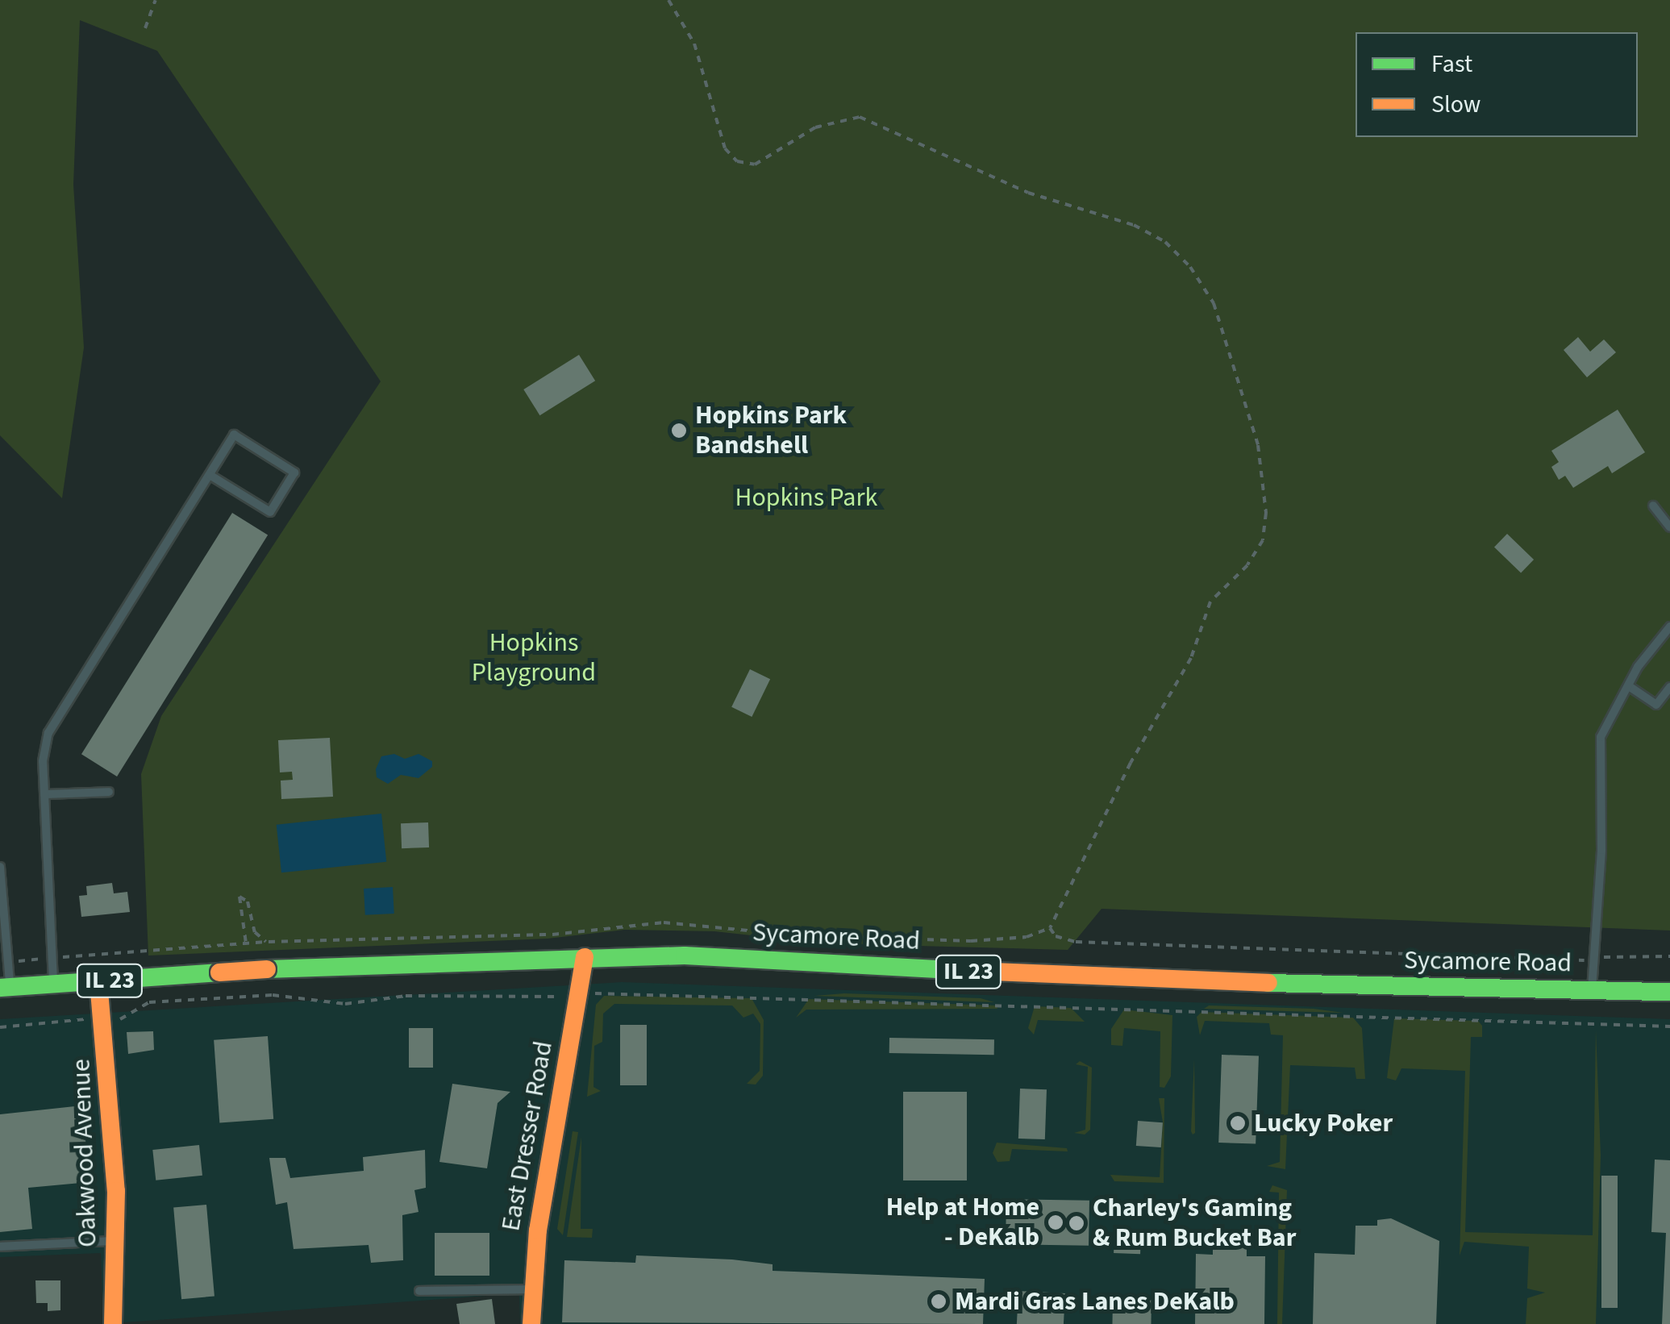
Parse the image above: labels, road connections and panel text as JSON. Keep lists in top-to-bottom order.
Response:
{
  "streets": {
    "main road": [
      "Sycamore Road",
      "IL 23",
      "East Dresser Road",
      "Oakwood Avenue"
    ]
  },
  "crossings": [
    ["Sycamore Road", "East Dresser Road"],
    ["Sycamore Road", "Oakwood Avenue"]
  ],
  "parks": ["Hopkins Park", "Hopkins Playground"],
  "places": [
    "Hopkins Park Bandshell",
    "Lucky Poker",
    "Help at Home - DeKalb",
    "Charley's Gaming & Rum Bucket Bar",
    "Mardi Gras Lanes DeKalb"
  ],
  "legend": ["Fast", "Slow"]
}
